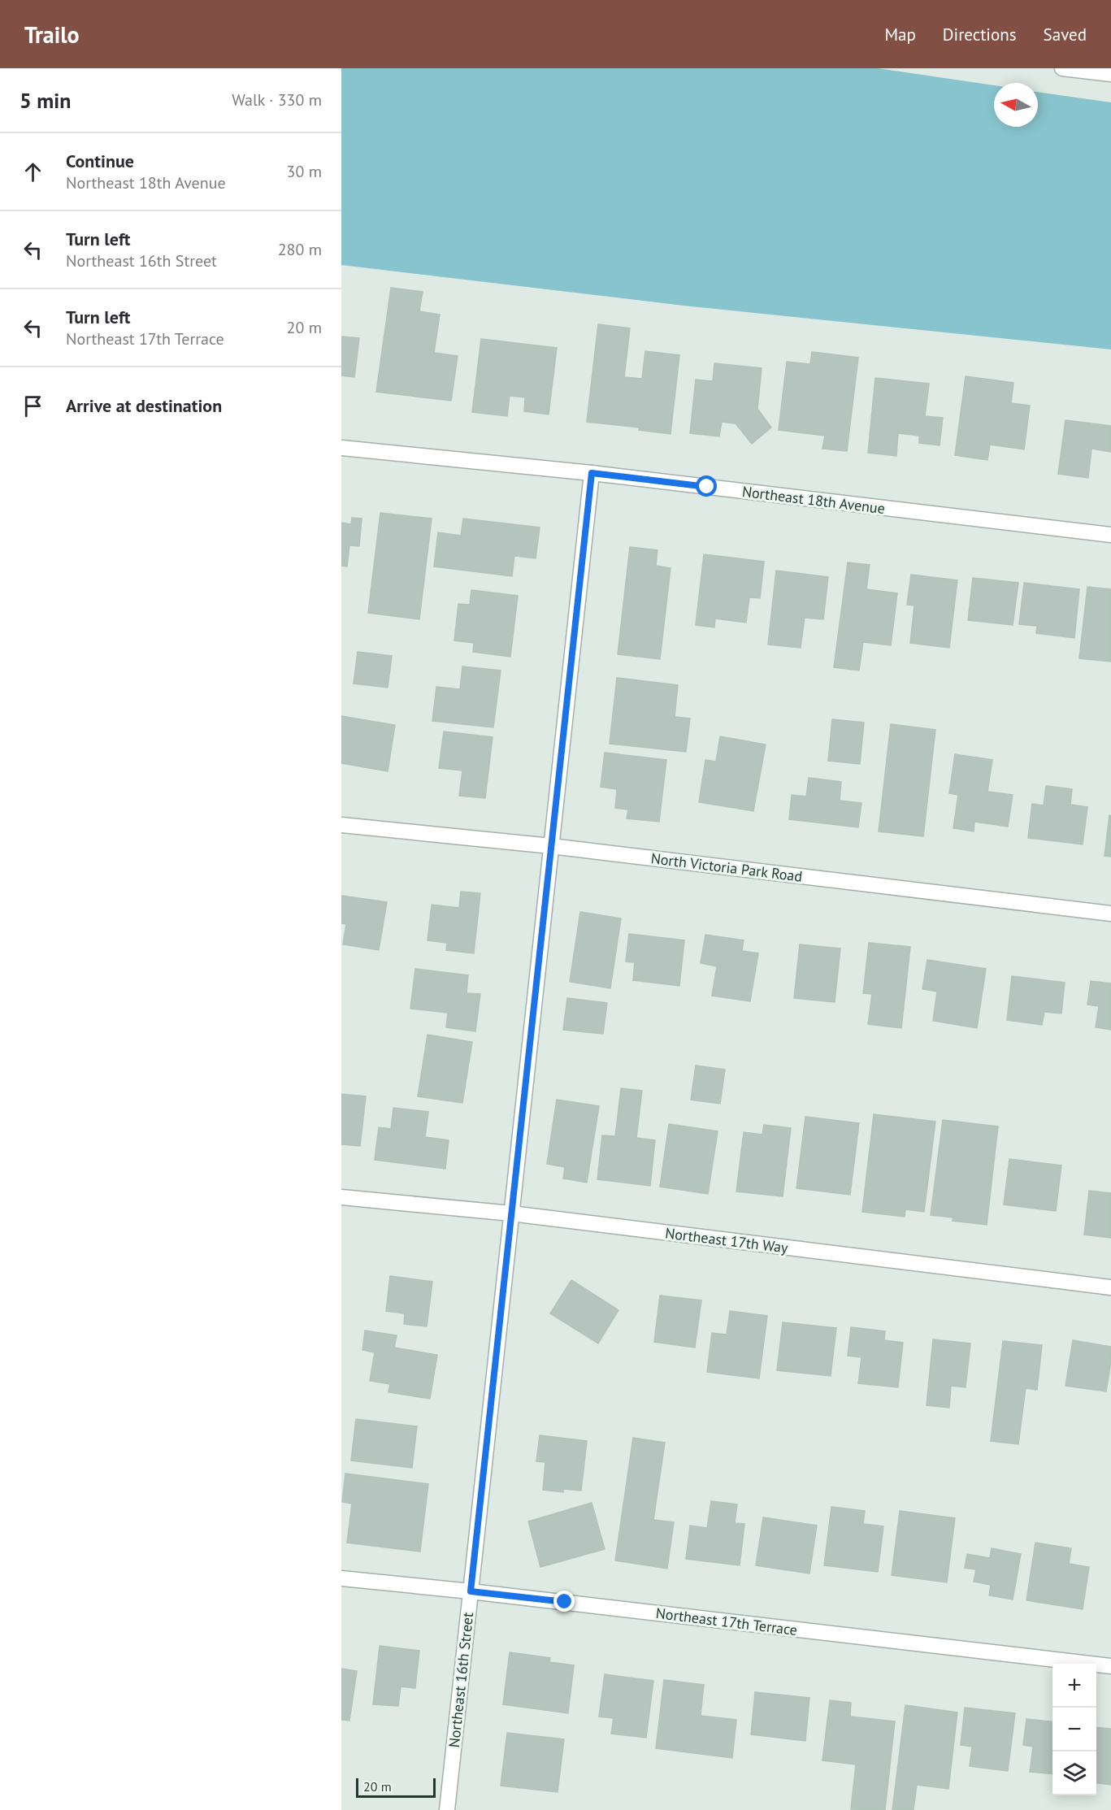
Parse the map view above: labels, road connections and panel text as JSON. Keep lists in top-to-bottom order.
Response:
{
  "streets": {
    "street": [
      "Northeast 18th Avenue",
      "North Victoria Park Road",
      "Northeast 17th Way",
      "Northeast 17th Terrace",
      "Northeast 16th Street"
    ]
  },
  "crossings": [
    ["Northeast 18th Avenue", "Northeast 16th Street"],
    ["North Victoria Park Road", "Northeast 16th Street"],
    ["Northeast 17th Way", "Northeast 16th Street"],
    ["Northeast 17th Terrace", "Northeast 16th Street"]
  ],
  "scale_bar": "20 m",
  "north": "left",
  "page": {
    "header": "Trailo",
    "nav": ["Map", "Directions", "Saved"],
    "heading": ["5 min", "Walk · 330 m"],
    "list": [
      ["Continue", "Northeast 18th Avenue", "30 m"],
      ["Turn left", "Northeast 16th Street", "280 m"],
      ["Turn left", "Northeast 17th Terrace", "20 m"],
      "Arrive at destination"
    ],
    "map_buttons": ["+", "−"],
    "scale": "20 m"
  }
}
